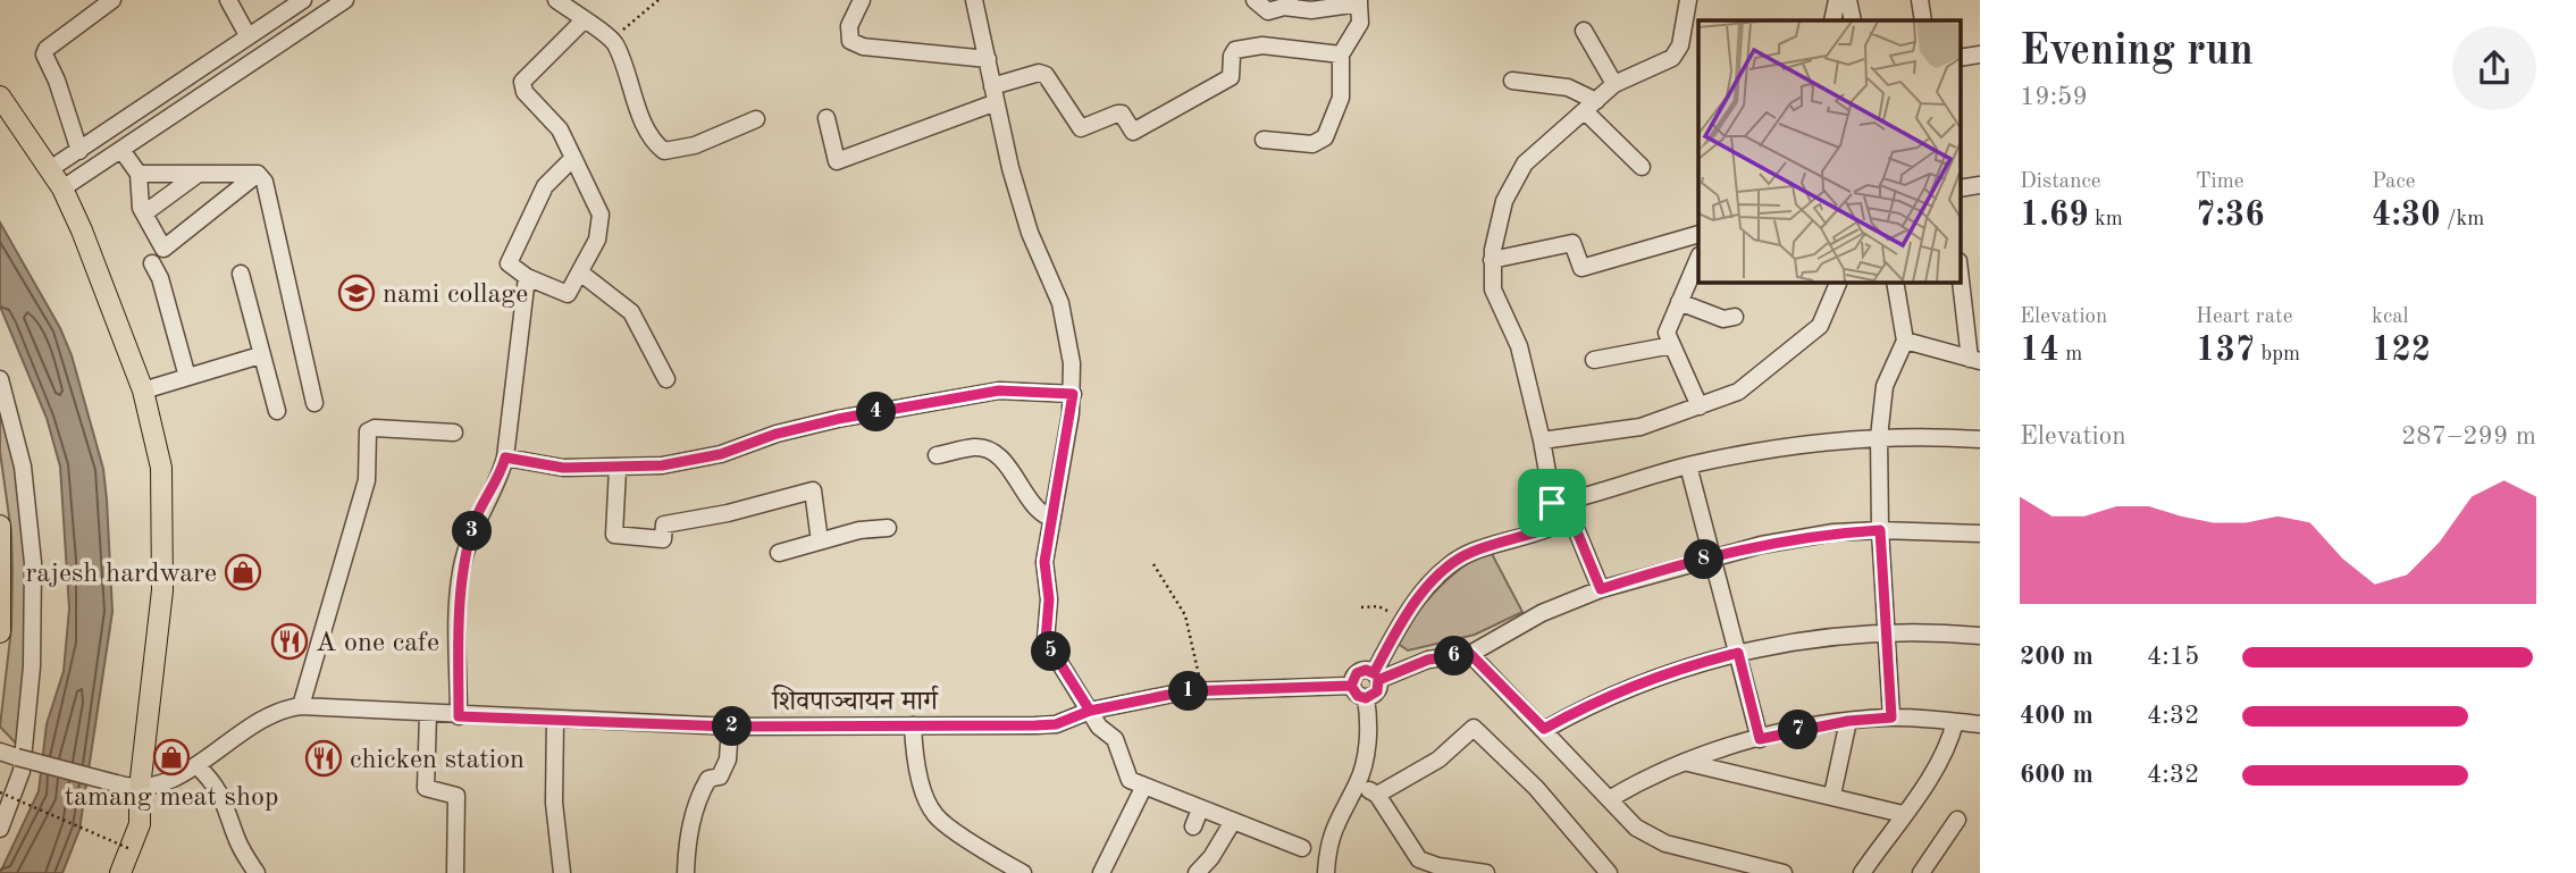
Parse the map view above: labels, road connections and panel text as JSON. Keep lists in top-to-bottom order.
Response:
{
  "streets": {
    "street": ["शिवपाञ्चायन मार्ग"]
  },
  "places": {
    "school or university": ["nami collage"],
    "shop": ["rajesh hardware", "tamang meat shop"],
    "restaurant": ["A one cafe", "chicken station"]
  },
  "page": {
    "heading": ["Evening run", "19:59"],
    "stats": [
      ["Distance", "1.69 km"],
      ["Time", "7:36"],
      ["Pace", "4:30 /km"],
      ["Elevation", "14 m"],
      ["Heart rate", "137 bpm"],
      ["kcal", "122"]
    ],
    "pins": [
      "4",
      "3",
      "8",
      "5",
      "6",
      "1",
      "2",
      "7"
    ],
    "chart": ["Elevation", "287–299 m"],
    "list": [
      {
        "name": "200 m",
        "note": "4:15"
      },
      {
        "name": "400 m",
        "note": "4:32"
      },
      {
        "name": "600 m",
        "note": "4:32"
      }
    ]
  }
}
